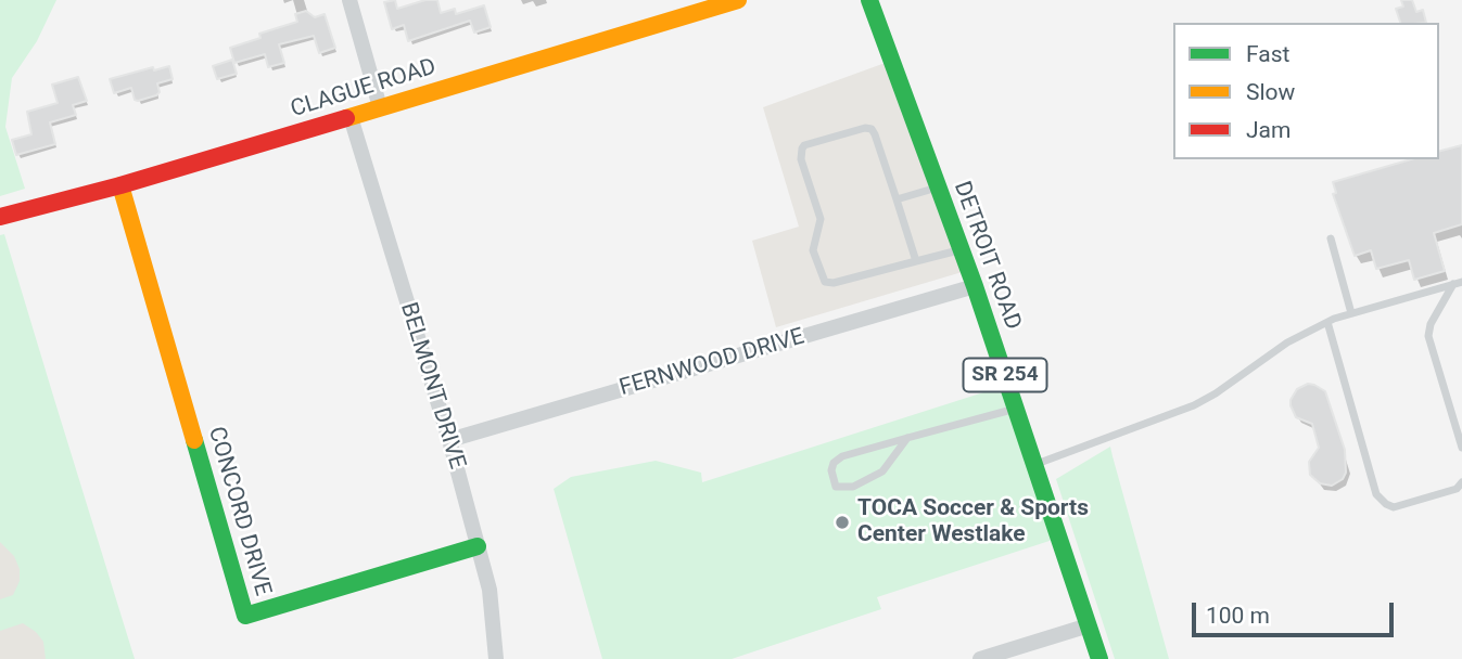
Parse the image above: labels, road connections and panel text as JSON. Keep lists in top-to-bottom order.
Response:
{
  "streets": {
    "main road": [
      "CLAGUE ROAD",
      "DETROIT ROAD",
      "SR 254",
      "CONCORD DRIVE"
    ],
    "street": ["FERNWOOD DRIVE", "BELMONT DRIVE"]
  },
  "crossings": [
    ["CLAGUE ROAD", "BELMONT DRIVE"],
    ["CLAGUE ROAD", "CONCORD DRIVE"],
    ["DETROIT ROAD", "FERNWOOD DRIVE"],
    ["FERNWOOD DRIVE", "BELMONT DRIVE"],
    ["BELMONT DRIVE", "CONCORD DRIVE"]
  ],
  "places": ["TOCA Soccer & Sports Center Westlake"],
  "legend": ["Fast", "Slow", "Jam"],
  "scale_bar": "100 m"
}
